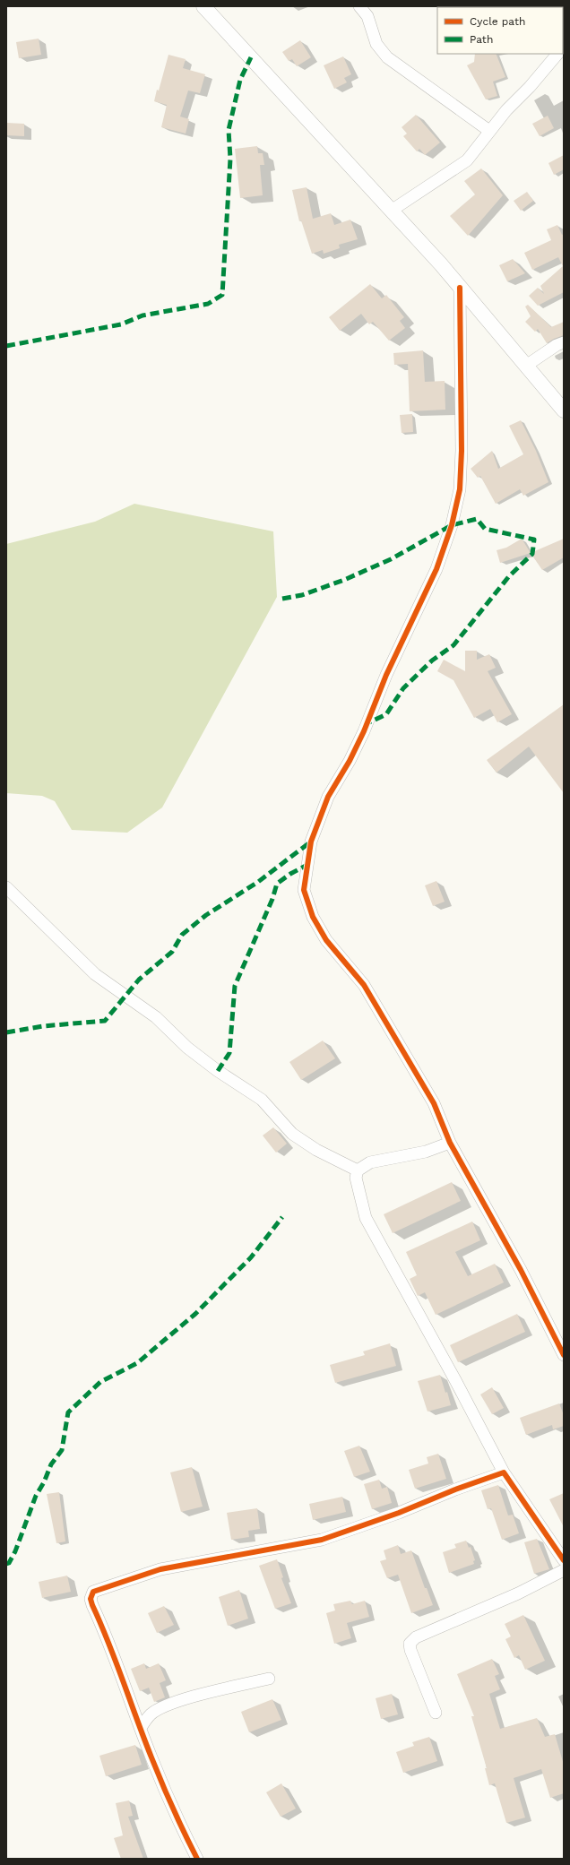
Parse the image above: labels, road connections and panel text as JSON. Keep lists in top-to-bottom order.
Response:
{
  "legend": ["Cycle path", "Path"]
}
